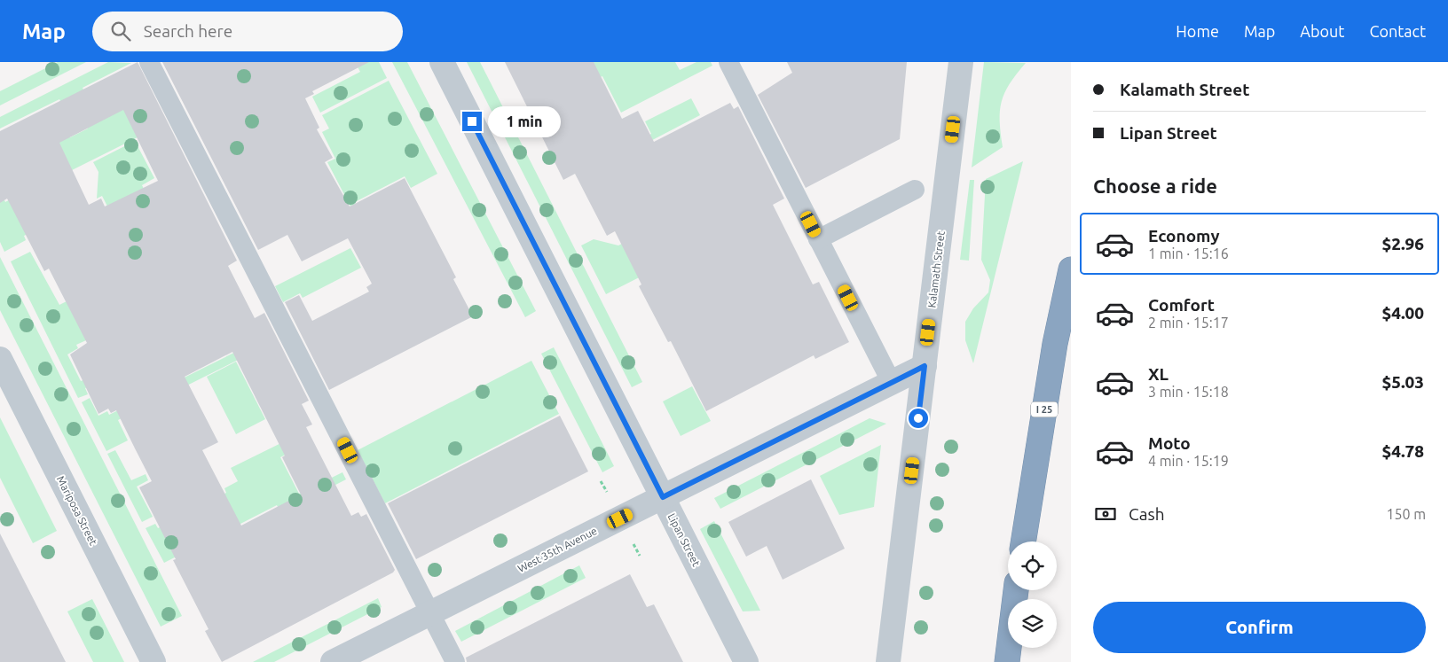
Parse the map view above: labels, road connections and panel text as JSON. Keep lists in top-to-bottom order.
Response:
{
  "streets": {
    "highway": ["I 25"],
    "street": [
      "Kalamath Street",
      "Mariposa Street",
      "Lipan Street",
      "West 35th Avenue"
    ]
  },
  "crossings": [
    ["Kalamath Street", "West 35th Avenue"],
    ["Lipan Street", "West 35th Avenue"]
  ],
  "page": {
    "header": "Map",
    "search": "Search here",
    "nav": [
      "Home",
      "Map",
      "About",
      "Contact"
    ],
    "banner": ["Kalamath Street", "Lipan Street"],
    "bubble": "1 min",
    "heading": "Choose a ride",
    "list": [
      {
        "name": "Economy",
        "note": "1 min · 15:16",
        "value": "$2.96"
      },
      {
        "name": "Comfort",
        "note": "2 min · 15:17",
        "value": "$4.00"
      },
      {
        "name": "XL",
        "note": "3 min · 15:18",
        "value": "$5.03"
      },
      {
        "name": "Moto",
        "note": "4 min · 15:19",
        "value": "$4.78"
      }
    ],
    "pay": ["Cash", "150 m"],
    "buttons": "Confirm"
  }
}
